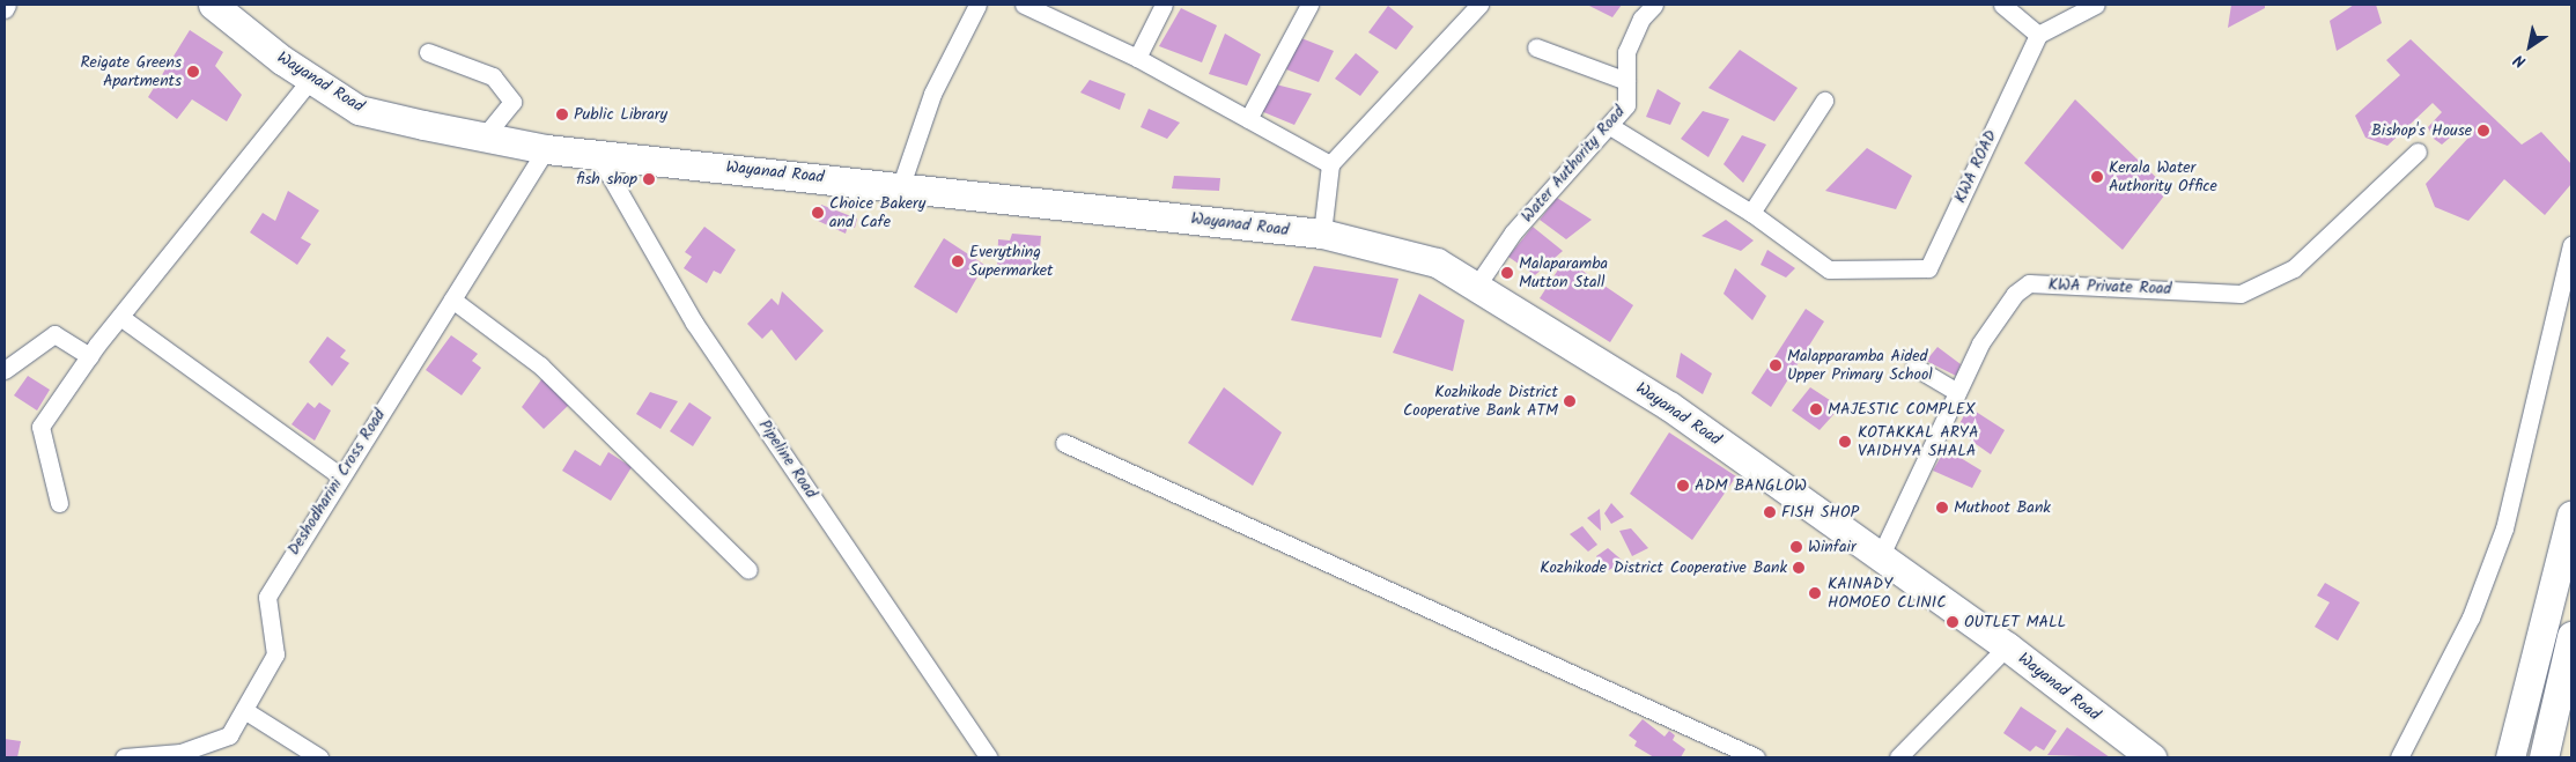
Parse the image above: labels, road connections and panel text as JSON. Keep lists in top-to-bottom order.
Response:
{
  "streets": {
    "highway": ["Wayanad Road"],
    "street": [
      "Water Authority Road",
      "KWA ROAD",
      "KWA Private Road",
      "Pipeline Road",
      "Deshodharini Cross Road"
    ]
  },
  "crossings": [
    ["Wayanad Road", "Water Authority Road"],
    ["Wayanad Road", "KWA Private Road"],
    ["Wayanad Road", "Pipeline Road"],
    ["Wayanad Road", "Deshodharini Cross Road"]
  ],
  "places": [
    "Reigate Greens Apartments",
    "Public Library",
    "Bishop's House",
    "Kerala Water Authority Office",
    "fish shop",
    "Choice Bakery and Cafe",
    "Everything Supermarket",
    "Malaparamba Mutton Stall",
    "Malapparamba Aided Upper Primary School",
    "Kozhikode District Cooperative Bank ATM",
    "MAJESTIC COMPLEX",
    "KOTAKKAL ARYA VAIDHYA SHALA",
    "ADM BANGLOW",
    "Muthoot Bank",
    "FISH SHOP",
    "Winfair",
    "Kozhikode District Cooperative Bank",
    "KAINADY HOMOEO CLINIC",
    "OUTLET MALL"
  ],
  "north": "bottom left"
}
